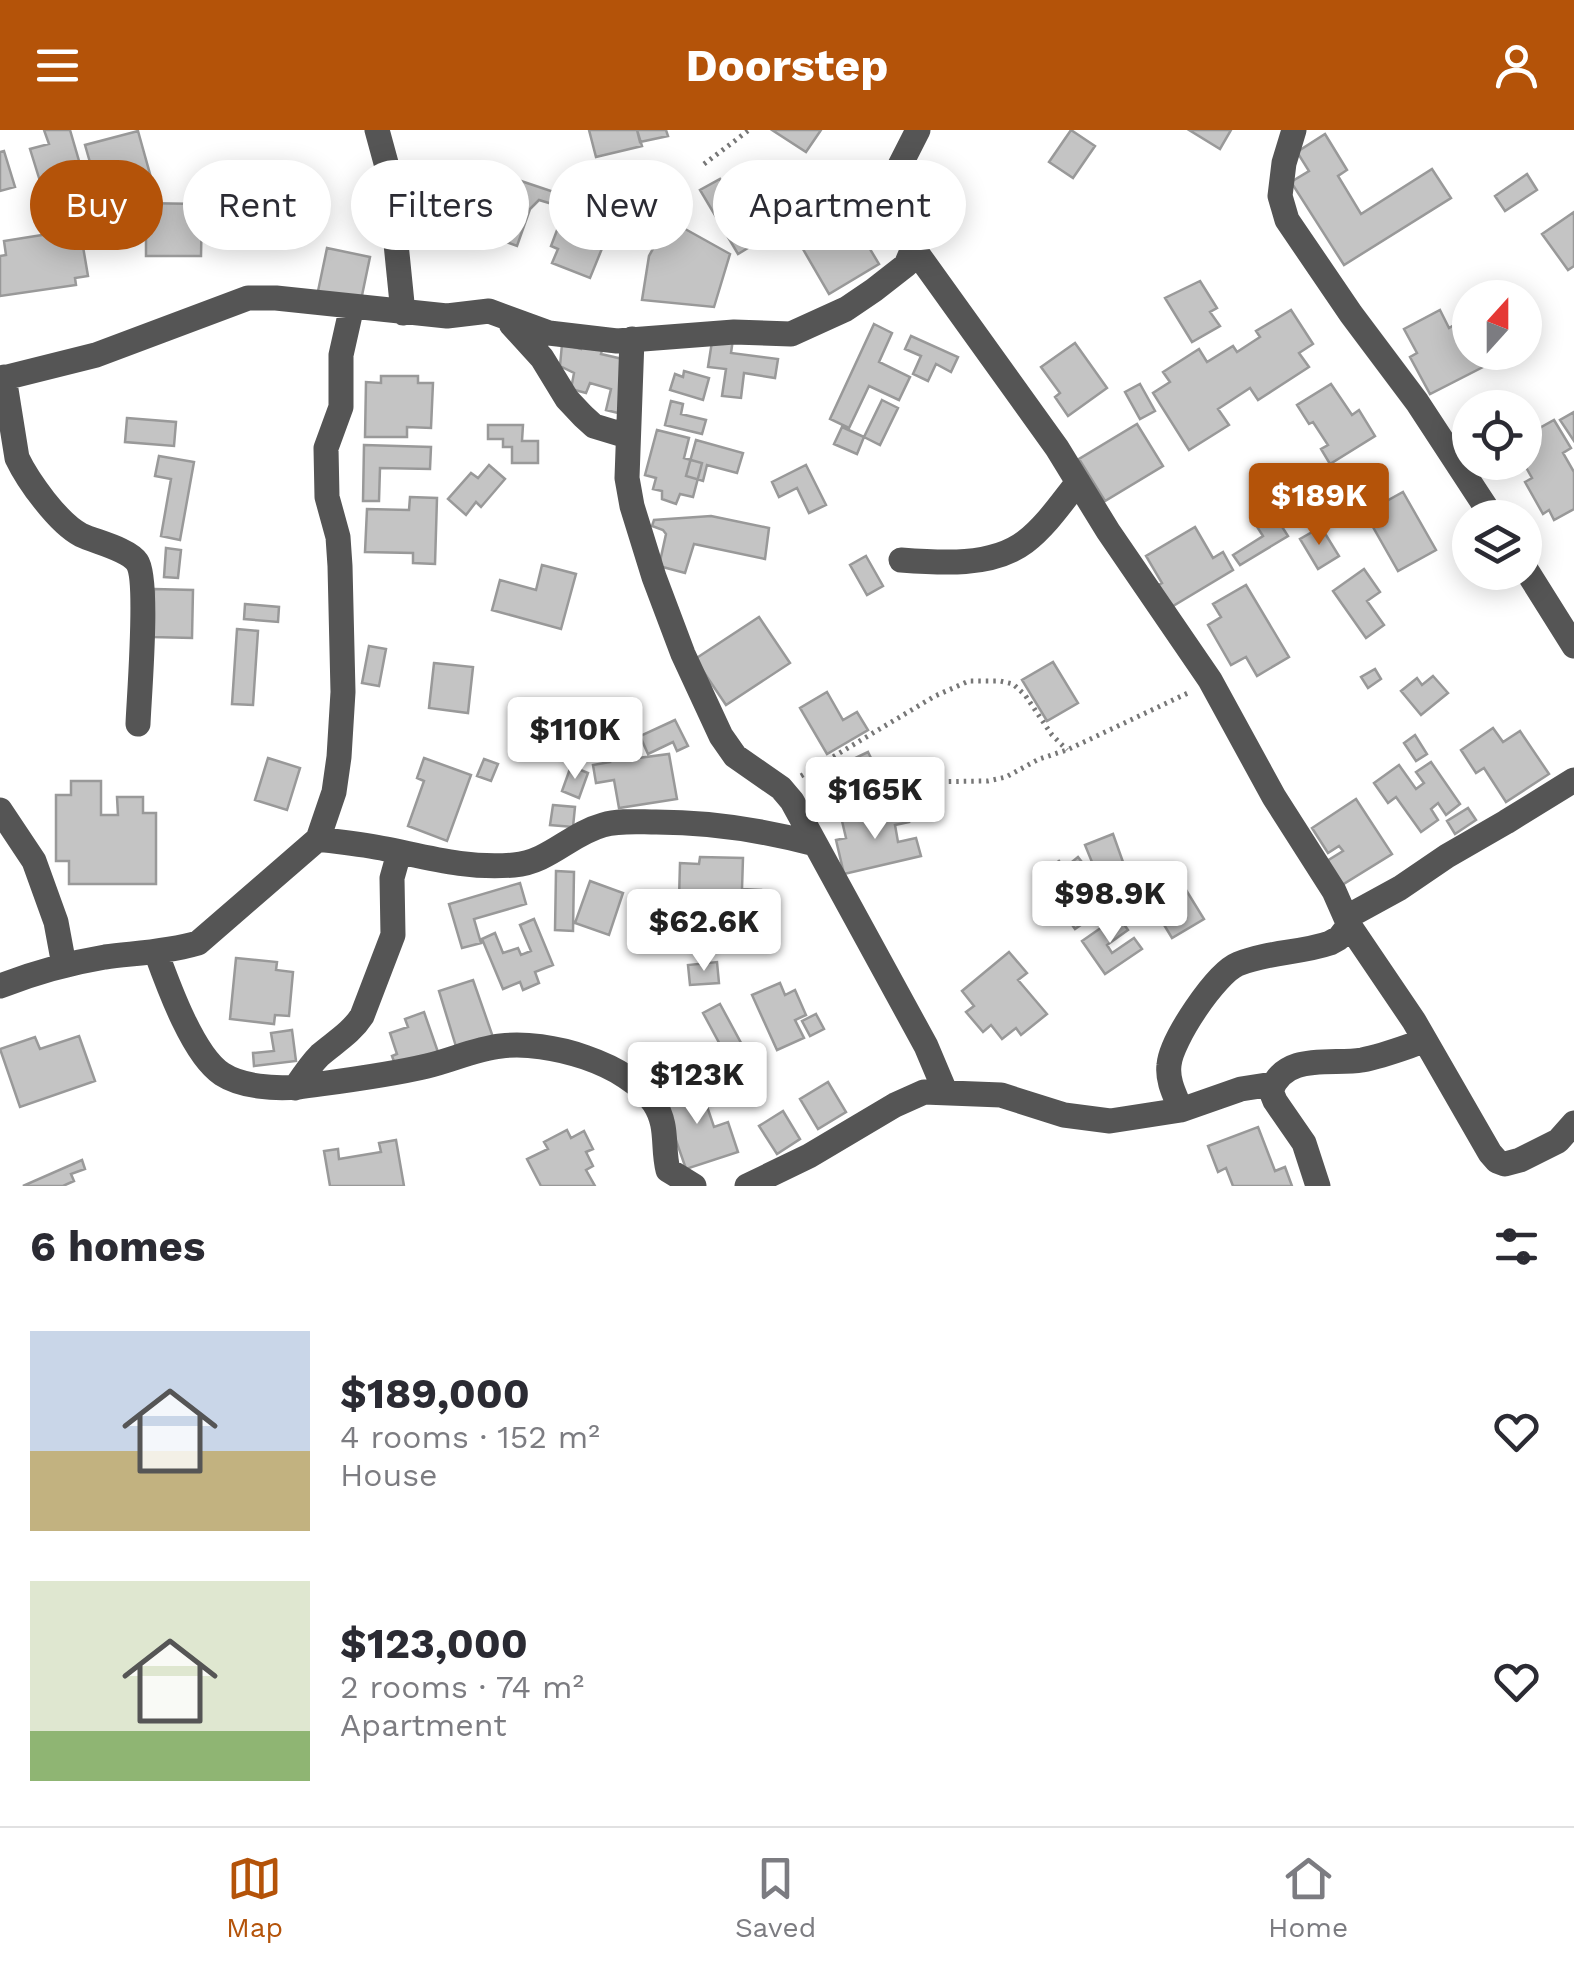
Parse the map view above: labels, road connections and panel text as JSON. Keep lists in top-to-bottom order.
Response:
{
  "north": "top",
  "page": {
    "header": "Doorstep",
    "chip": [
      "Buy",
      "Rent",
      "Filters",
      "New",
      "Apartment"
    ],
    "price": [
      "$189K",
      "$110K",
      "$165K",
      "$98.9K",
      "$62.6K",
      "$123K"
    ],
    "heading": "6 homes",
    "list": [
      {
        "name": "$189,000",
        "note": "4 rooms · 152 m² · House"
      },
      {
        "name": "$123,000",
        "note": "2 rooms · 74 m² · Apartment"
      }
    ],
    "tabs": ["Map", "Saved", "Home"]
  }
}
